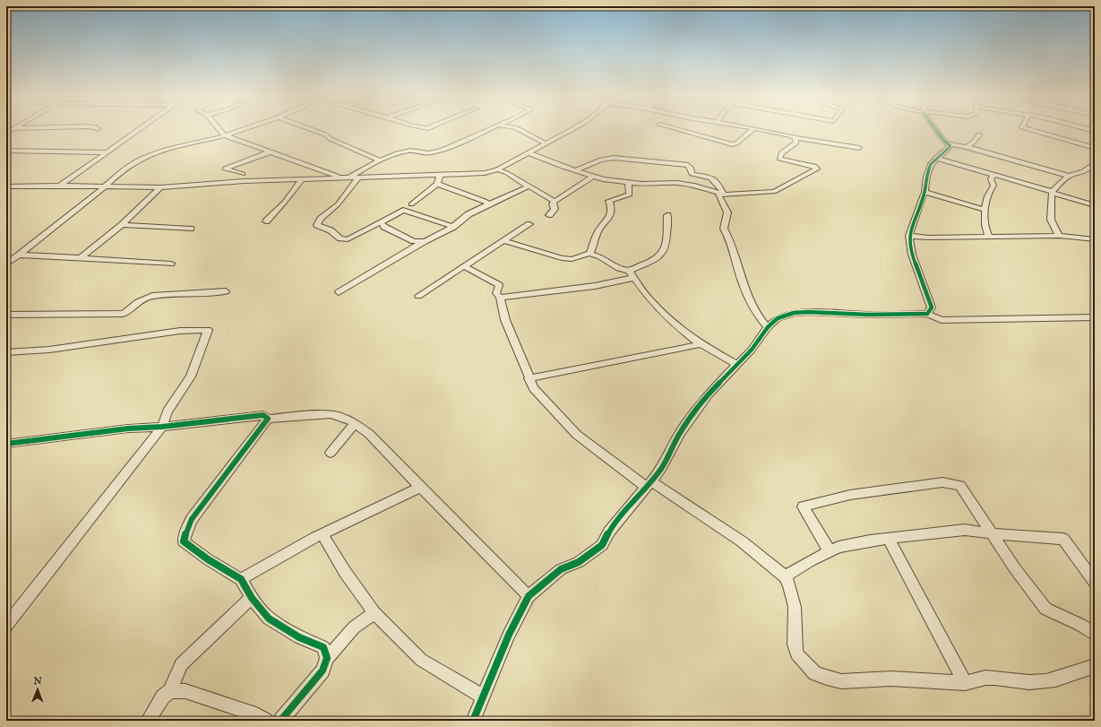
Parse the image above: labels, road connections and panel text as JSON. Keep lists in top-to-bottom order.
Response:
{
  "north": "top"
}
